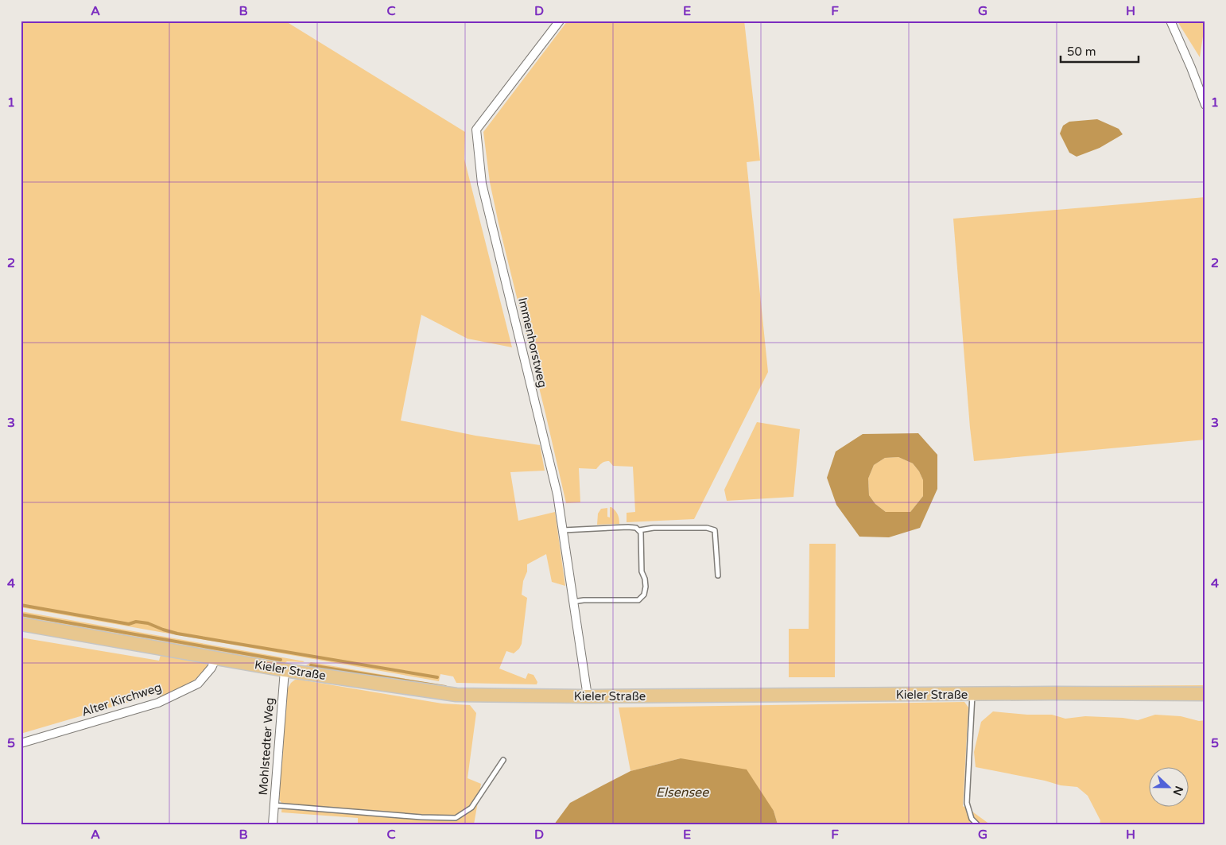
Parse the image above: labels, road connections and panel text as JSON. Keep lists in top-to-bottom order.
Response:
{
  "streets": {
    "main road": ["Kieler Straße"],
    "street": ["Immenhorstweg", "Alter Kirchweg", "Mohlstedter Weg"]
  },
  "crossings": [
    ["Immenhorstweg", "Kieler Straße"],
    ["Kieler Straße", "Alter Kirchweg"],
    ["Kieler Straße", "Mohlstedter Weg"]
  ],
  "water": ["Elsensee"],
  "scale_bar": "50 m",
  "north": "right",
  "grid": {
    "columns": [
      "A",
      "B",
      "C",
      "D",
      "E",
      "F",
      "G",
      "H"
    ],
    "rows": [
      "1",
      "2",
      "3",
      "4",
      "5"
    ]
  }
}
